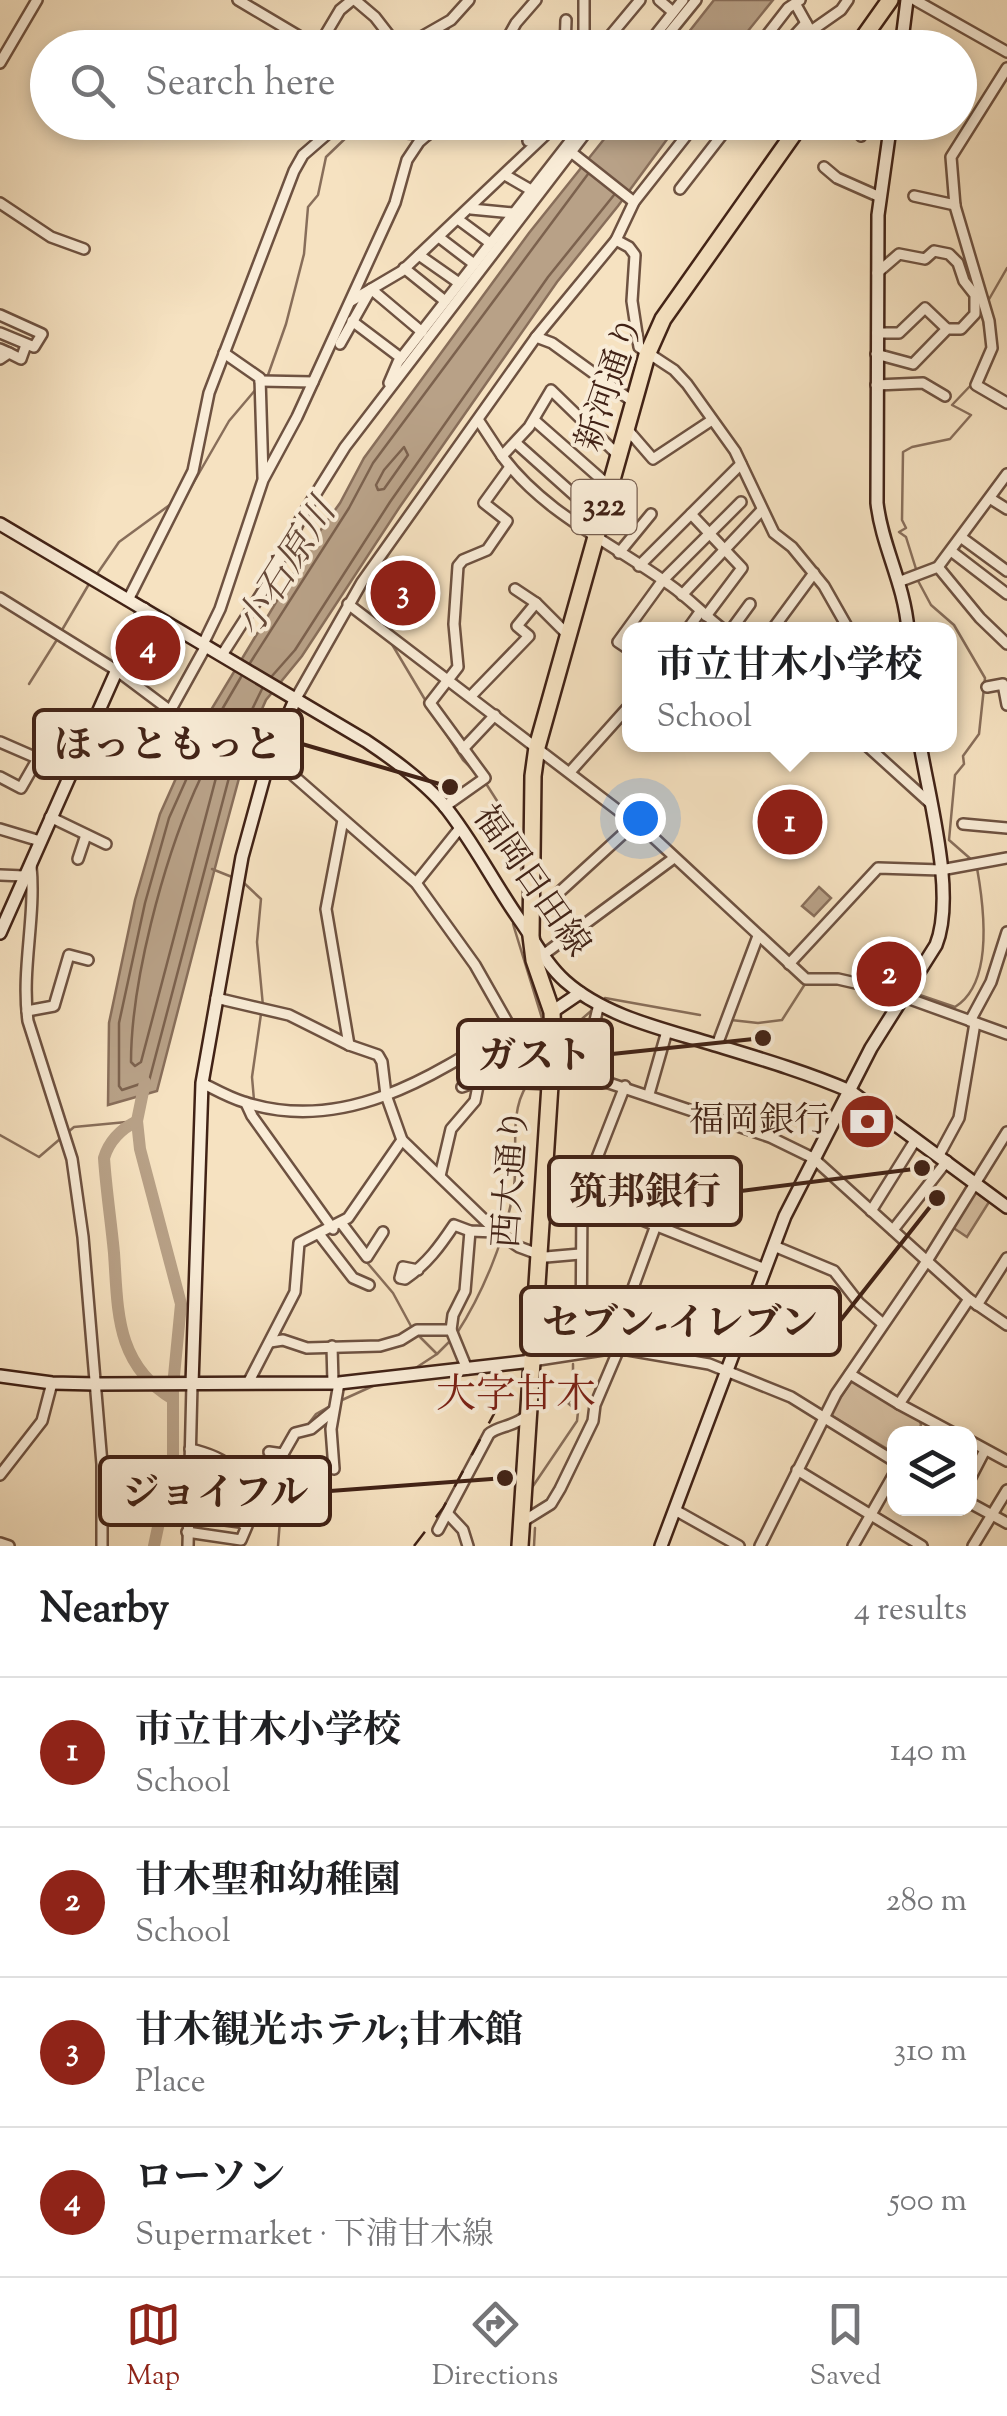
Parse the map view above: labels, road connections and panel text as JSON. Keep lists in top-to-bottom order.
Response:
{
  "streets": {
    "highway": ["新河通り", "322", "西大通り"],
    "street": ["福岡日田線"]
  },
  "crossings": [
    ["新河通り", "福岡日田線"],
    ["新河通り", "西大通り"],
    ["福岡日田線", "西大通り"]
  ],
  "districts": ["大字甘木"],
  "water": ["小石原川"],
  "places": {
    "other": [
      "ほっともっと",
      "ガスト",
      "筑邦銀行",
      "セブン-イレブン",
      "ジョイフル"
    ],
    "bank": ["福岡銀行"]
  },
  "page": {
    "search": "Search here",
    "pins": [
      "3",
      "4",
      "1",
      "2"
    ],
    "popup": ["市立甘木小学校", "School"],
    "heading": ["Nearby", "4 results"],
    "list": [
      {
        "mark": "1",
        "name": "市立甘木小学校",
        "note": "School",
        "value": "140 m"
      },
      {
        "mark": "2",
        "name": "甘木聖和幼稚園",
        "note": "School",
        "value": "280 m"
      },
      {
        "mark": "3",
        "name": "甘木観光ホテル;甘木館",
        "note": "Place",
        "value": "310 m"
      },
      {
        "mark": "4",
        "name": "ローソン",
        "note": "Supermarket · 下浦甘木線",
        "value": "500 m"
      }
    ],
    "nav": ["Map", "Directions", "Saved"]
  }
}
